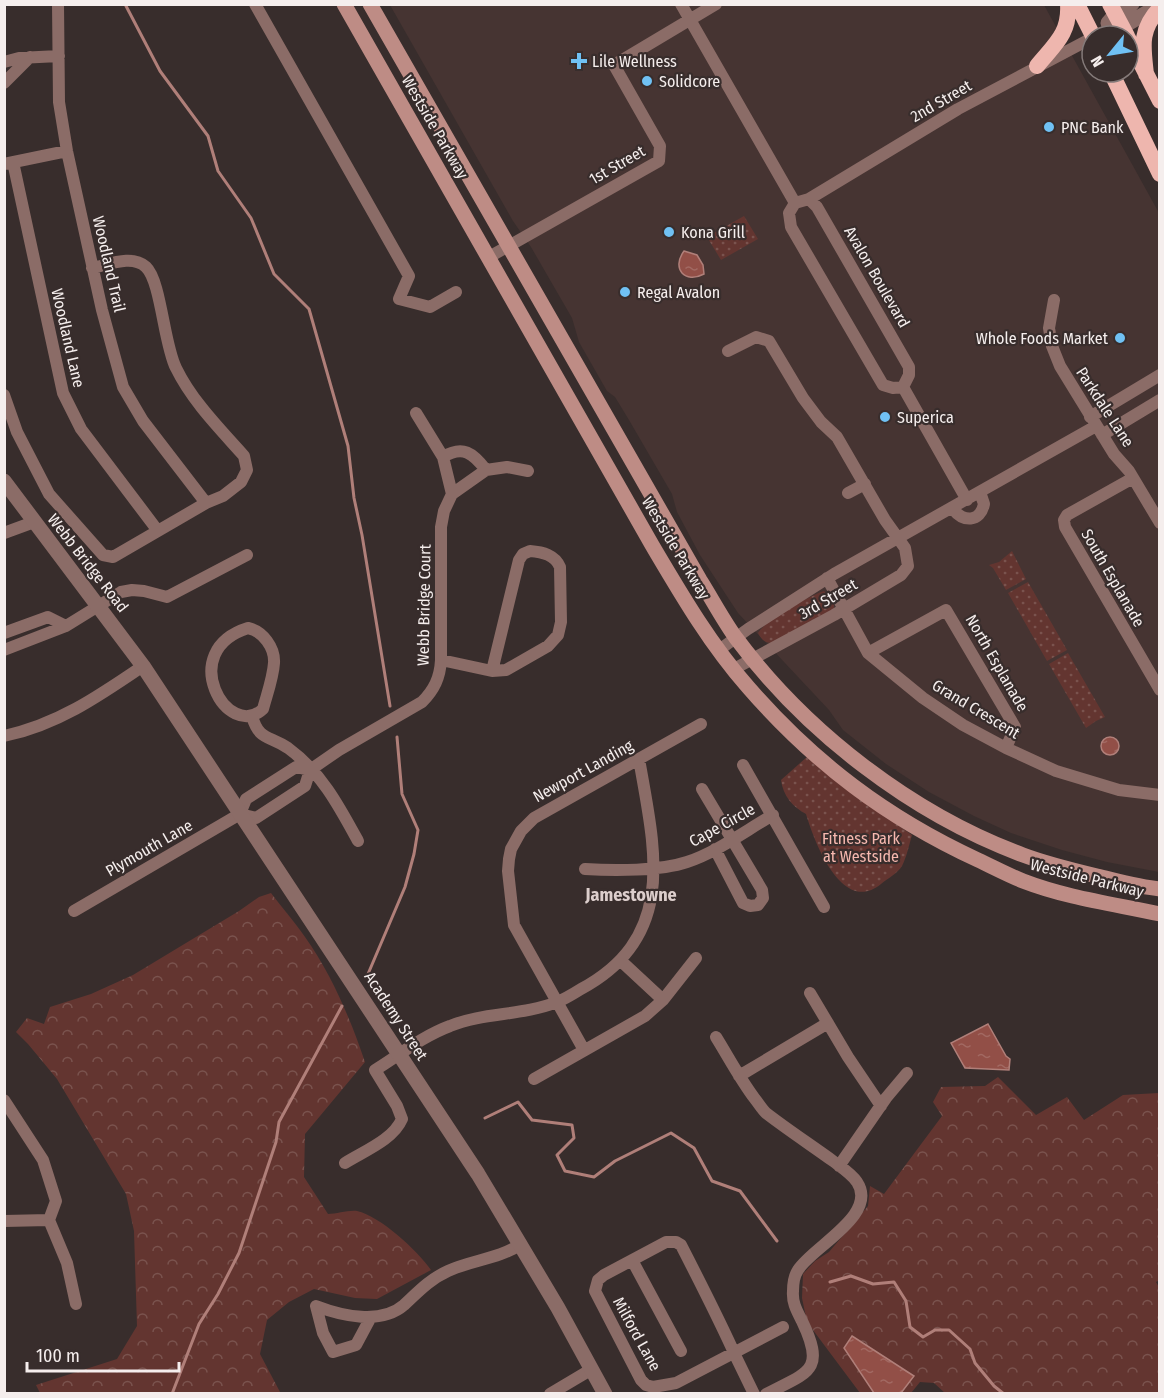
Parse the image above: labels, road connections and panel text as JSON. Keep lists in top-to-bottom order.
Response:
{
  "streets": {
    "main road": ["Westside Parkway"],
    "street": [
      "2nd Street",
      "1st Street",
      "Woodland Trail",
      "Avalon Boulevard",
      "Woodland Lane",
      "Parkdale Lane",
      "Webb Bridge Road",
      "South Esplanade",
      "3rd Street",
      "Webb Bridge Court",
      "North Esplanade",
      "Grand Crescent",
      "Newport Landing",
      "Cape Circle",
      "Plymouth Lane",
      "Academy Street",
      "Milford Lane"
    ]
  },
  "crossings": [
    ["2nd Street", "Avalon Boulevard"],
    ["Westside Parkway", "1st Street"],
    ["Westside Parkway", "3rd Street"],
    ["Woodland Trail", "Woodland Lane"],
    ["Parkdale Lane", "South Esplanade"],
    ["Parkdale Lane", "3rd Street"],
    ["Webb Bridge Road", "Academy Street"],
    ["3rd Street", "Grand Crescent"],
    ["Webb Bridge Court", "Plymouth Lane"],
    ["Webb Bridge Court", "Academy Street"],
    ["North Esplanade", "Grand Crescent"],
    ["Plymouth Lane", "Academy Street"]
  ],
  "districts": ["Jamestowne"],
  "parks": ["Fitness Park at Westside"],
  "places": {
    "health": ["Lile Wellness"],
    "other": [
      "Solidcore",
      "PNC Bank",
      "Kona Grill",
      "Regal Avalon",
      "Whole Foods Market",
      "Superica"
    ]
  },
  "scale_bar": "100 m",
  "north": "bottom left"
}
